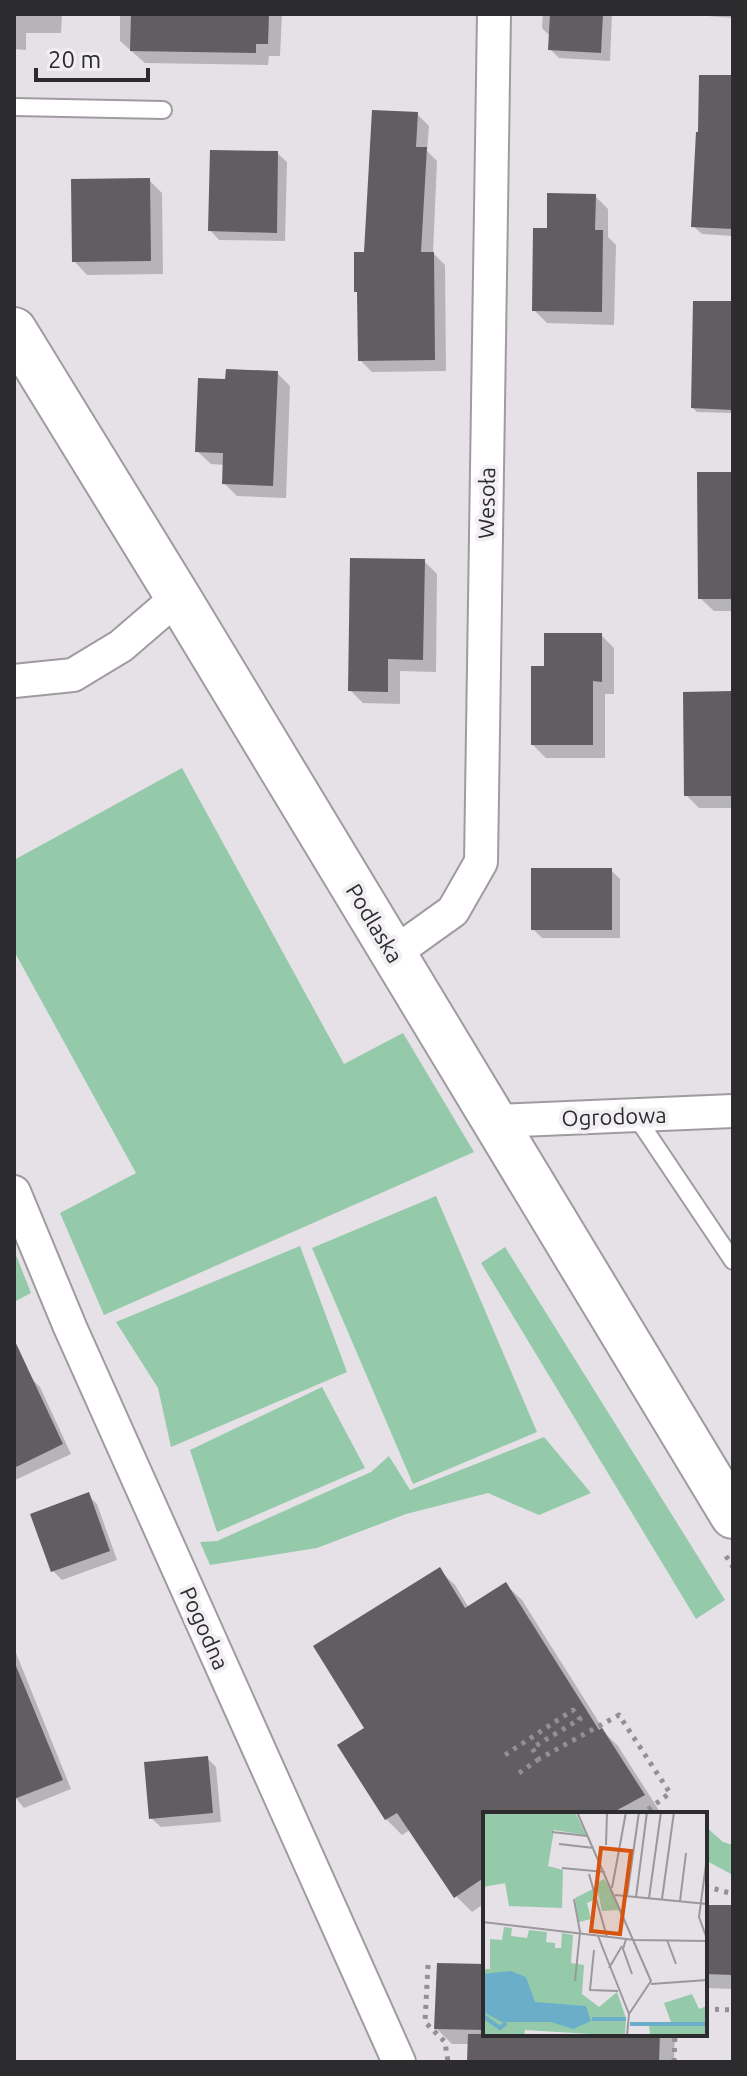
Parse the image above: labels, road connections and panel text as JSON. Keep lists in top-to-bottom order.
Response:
{
  "streets": {
    "street": [
      "Wesoła",
      "Podlaska",
      "Ogrodowa",
      "Pogodna"
    ]
  },
  "crossings": [
    ["Wesoła", "Podlaska"],
    ["Podlaska", "Ogrodowa"]
  ],
  "scale_bar": "20 m"
}
